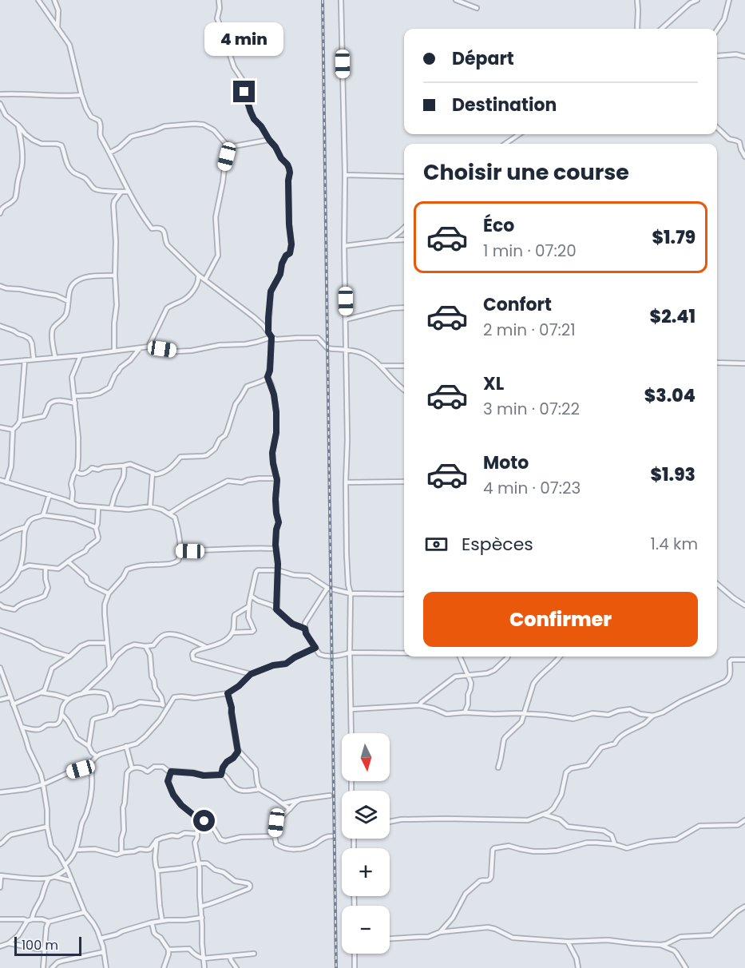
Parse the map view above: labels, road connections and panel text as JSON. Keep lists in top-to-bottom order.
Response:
{
  "scale_bar": "100 m",
  "north": "bottom",
  "page": {
    "bubble": "4 min",
    "banner": ["Départ", "Destination"],
    "heading": "Choisir une course",
    "list": [
      {
        "name": "Éco",
        "note": "1 min · 07:20",
        "value": "$1.79"
      },
      {
        "name": "Confort",
        "note": "2 min · 07:21",
        "value": "$2.41"
      },
      {
        "name": "XL",
        "note": "3 min · 07:22",
        "value": "$3.04"
      },
      {
        "name": "Moto",
        "note": "4 min · 07:23",
        "value": "$1.93"
      }
    ],
    "pay": ["Espèces", "1.4 km"],
    "buttons": "Confirmer",
    "map_buttons": ["+", "−"],
    "scale": "100 m"
  }
}
